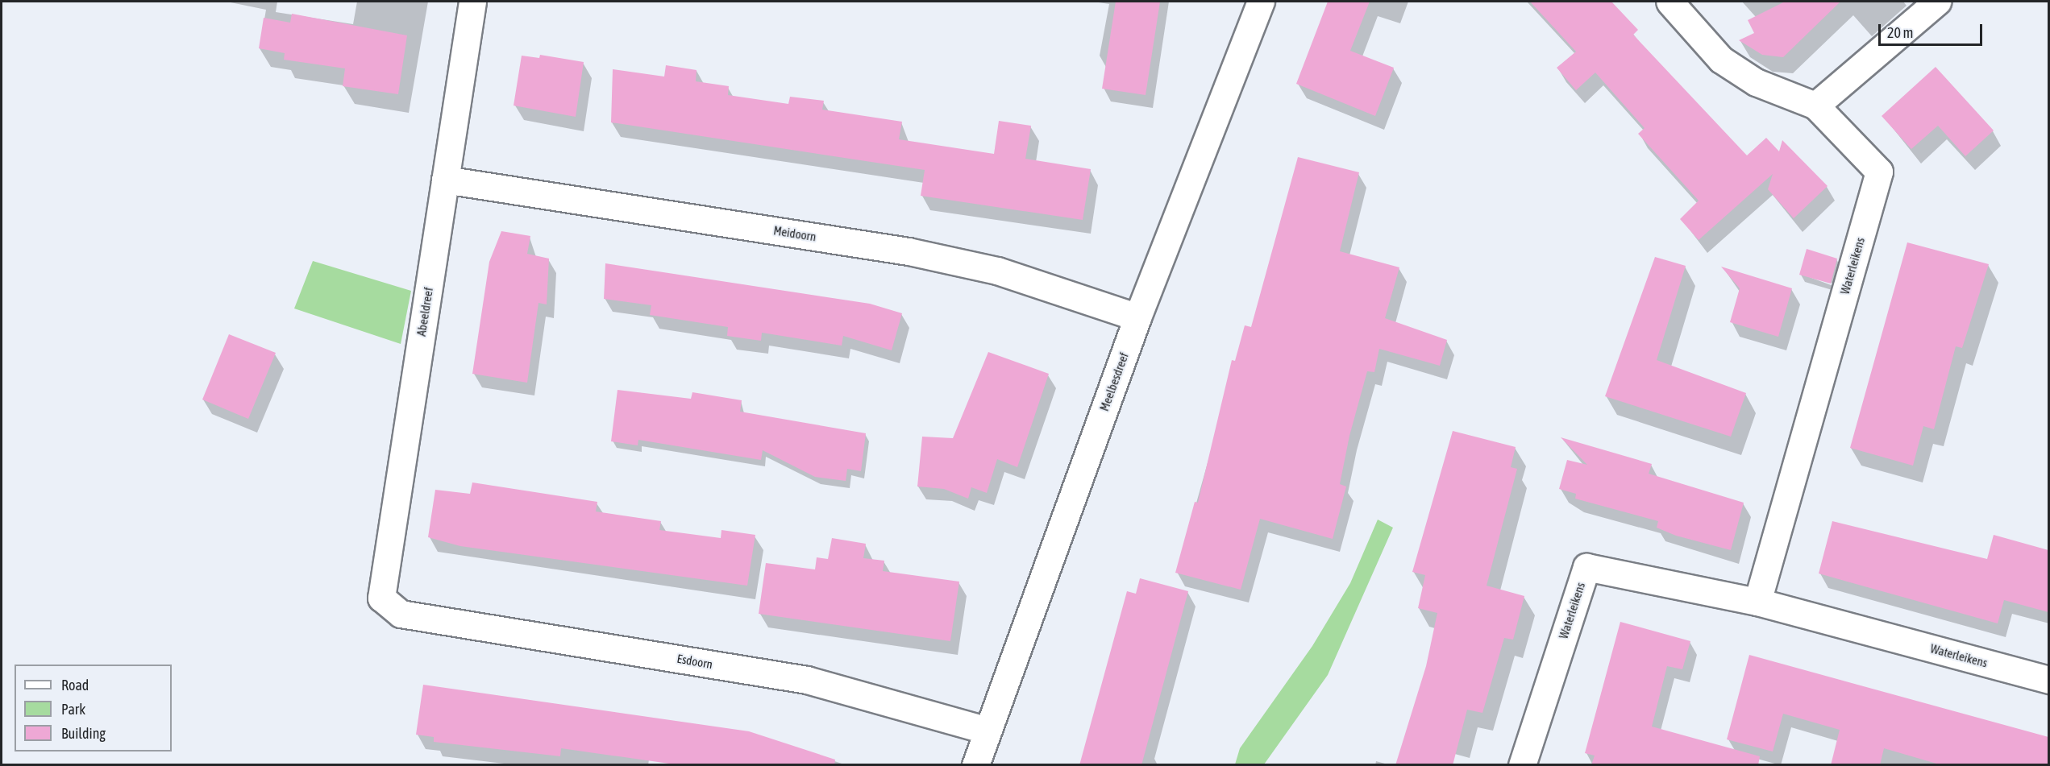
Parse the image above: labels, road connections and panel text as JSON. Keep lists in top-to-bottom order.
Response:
{
  "streets": {
    "street": [
      "Meidoorn",
      "Waterleikens",
      "Abeeldreef",
      "Meelbesdreef",
      "Esdoorn"
    ]
  },
  "crossings": [
    ["Meidoorn", "Abeeldreef"],
    ["Meidoorn", "Meelbesdreef"],
    ["Abeeldreef", "Esdoorn"],
    ["Meelbesdreef", "Esdoorn"]
  ],
  "legend": ["Road", "Park", "Building"],
  "scale_bar": "20 m"
}
